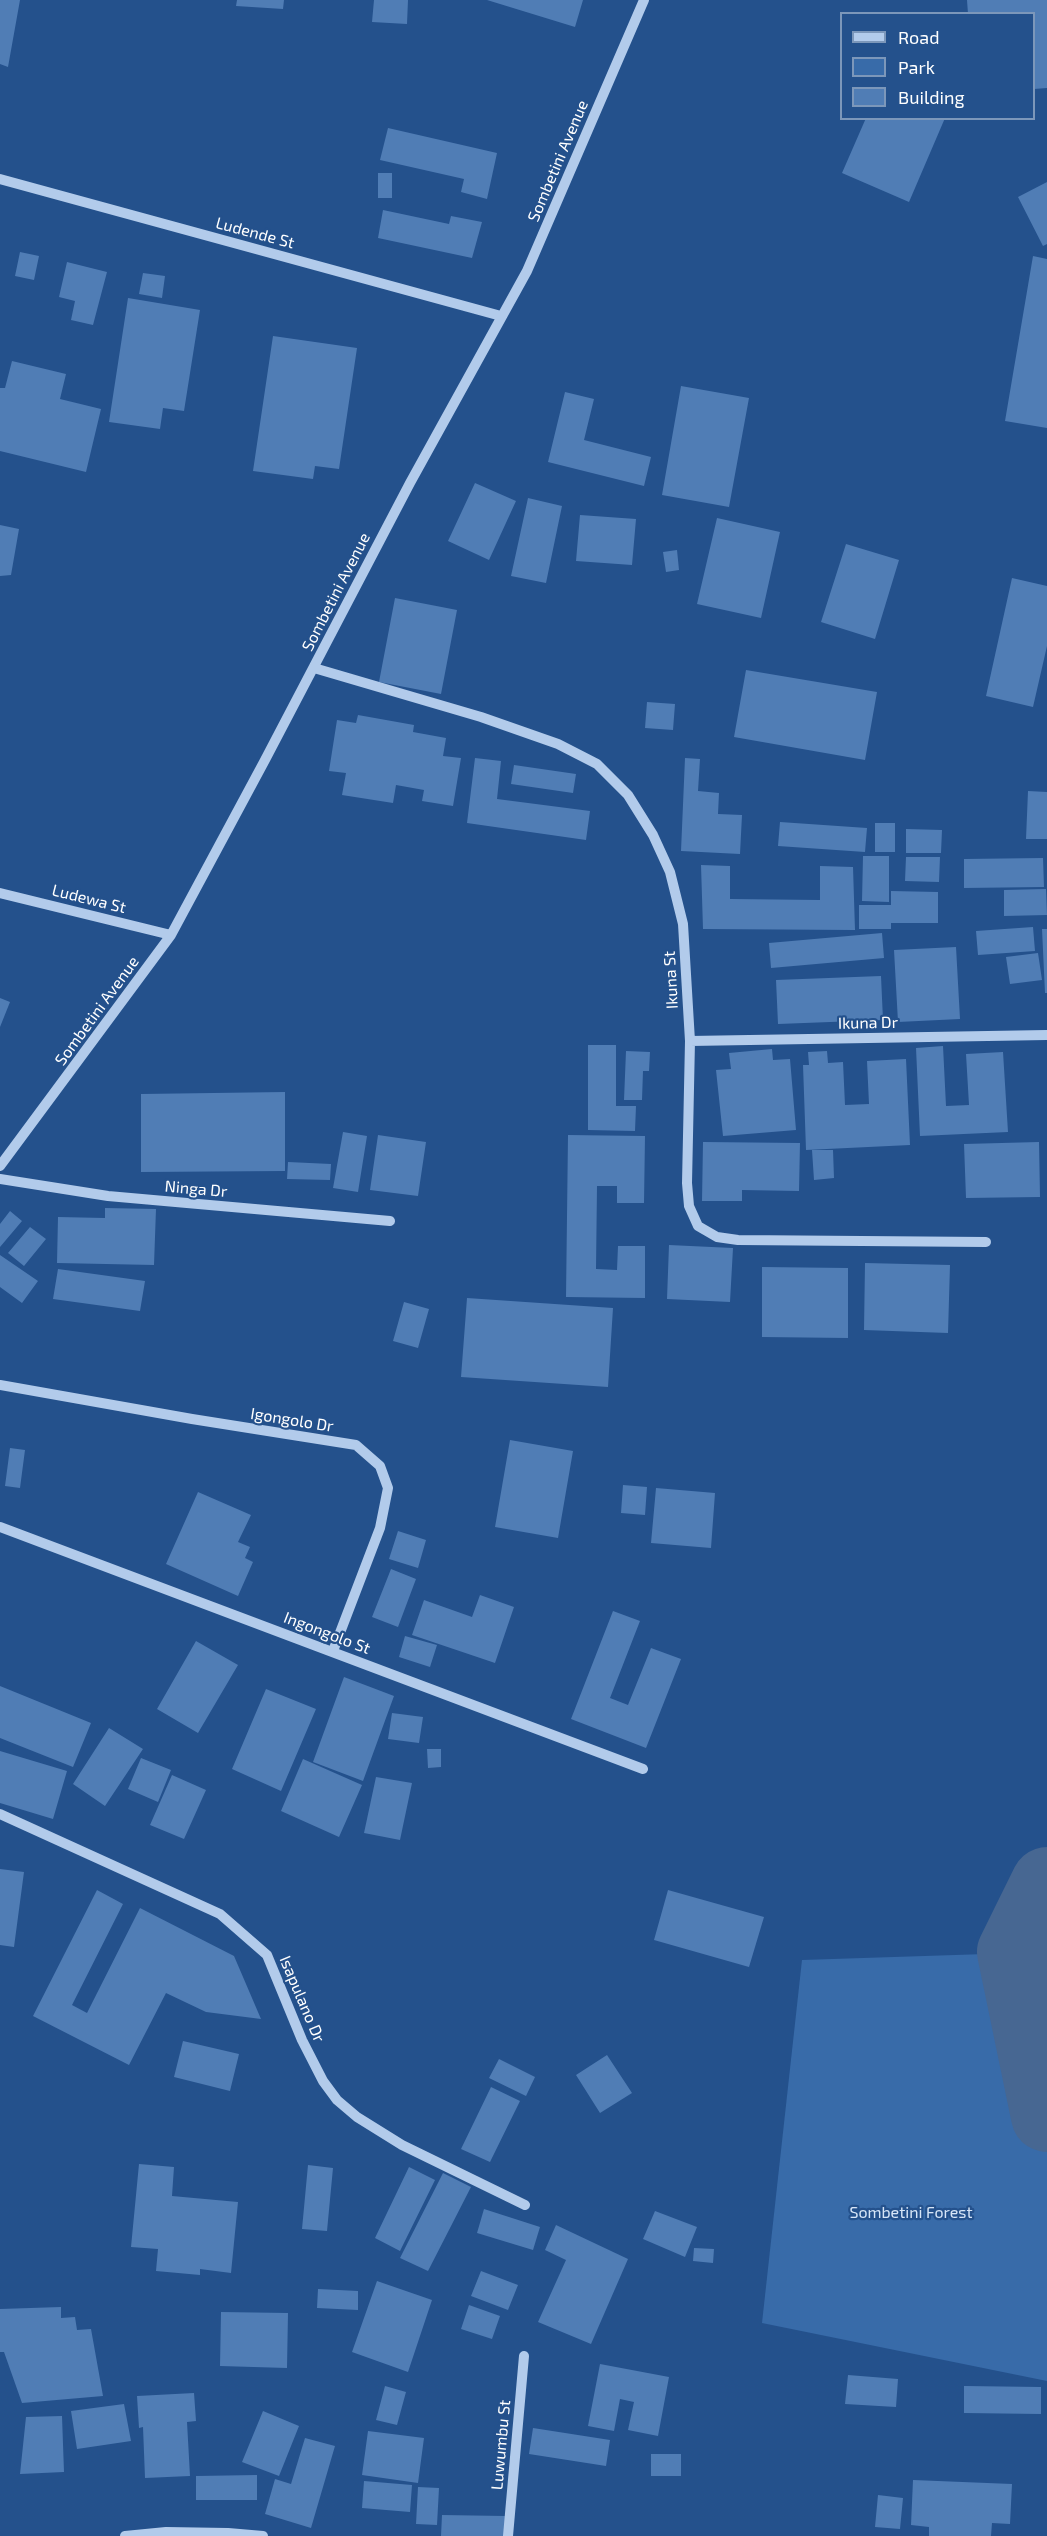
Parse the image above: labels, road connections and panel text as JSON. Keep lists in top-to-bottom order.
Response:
{
  "streets": {
    "street": [
      "Sombetini Avenue",
      "Ludende St",
      "Ludewa St",
      "Ikuna St",
      "Ikuna Dr",
      "Ninga Dr",
      "Igongolo Dr",
      "Ingongolo St",
      "Isapulano Dr",
      "Luwumbu St"
    ]
  },
  "crossings": [
    ["Sombetini Avenue", "Ludende St"],
    ["Sombetini Avenue", "Ludewa St"],
    ["Sombetini Avenue", "Ikuna St"],
    ["Ikuna St", "Ikuna Dr"],
    ["Igongolo Dr", "Ingongolo St"]
  ],
  "parks": ["Sombetini Forest"],
  "legend": ["Road", "Park", "Building"]
}
